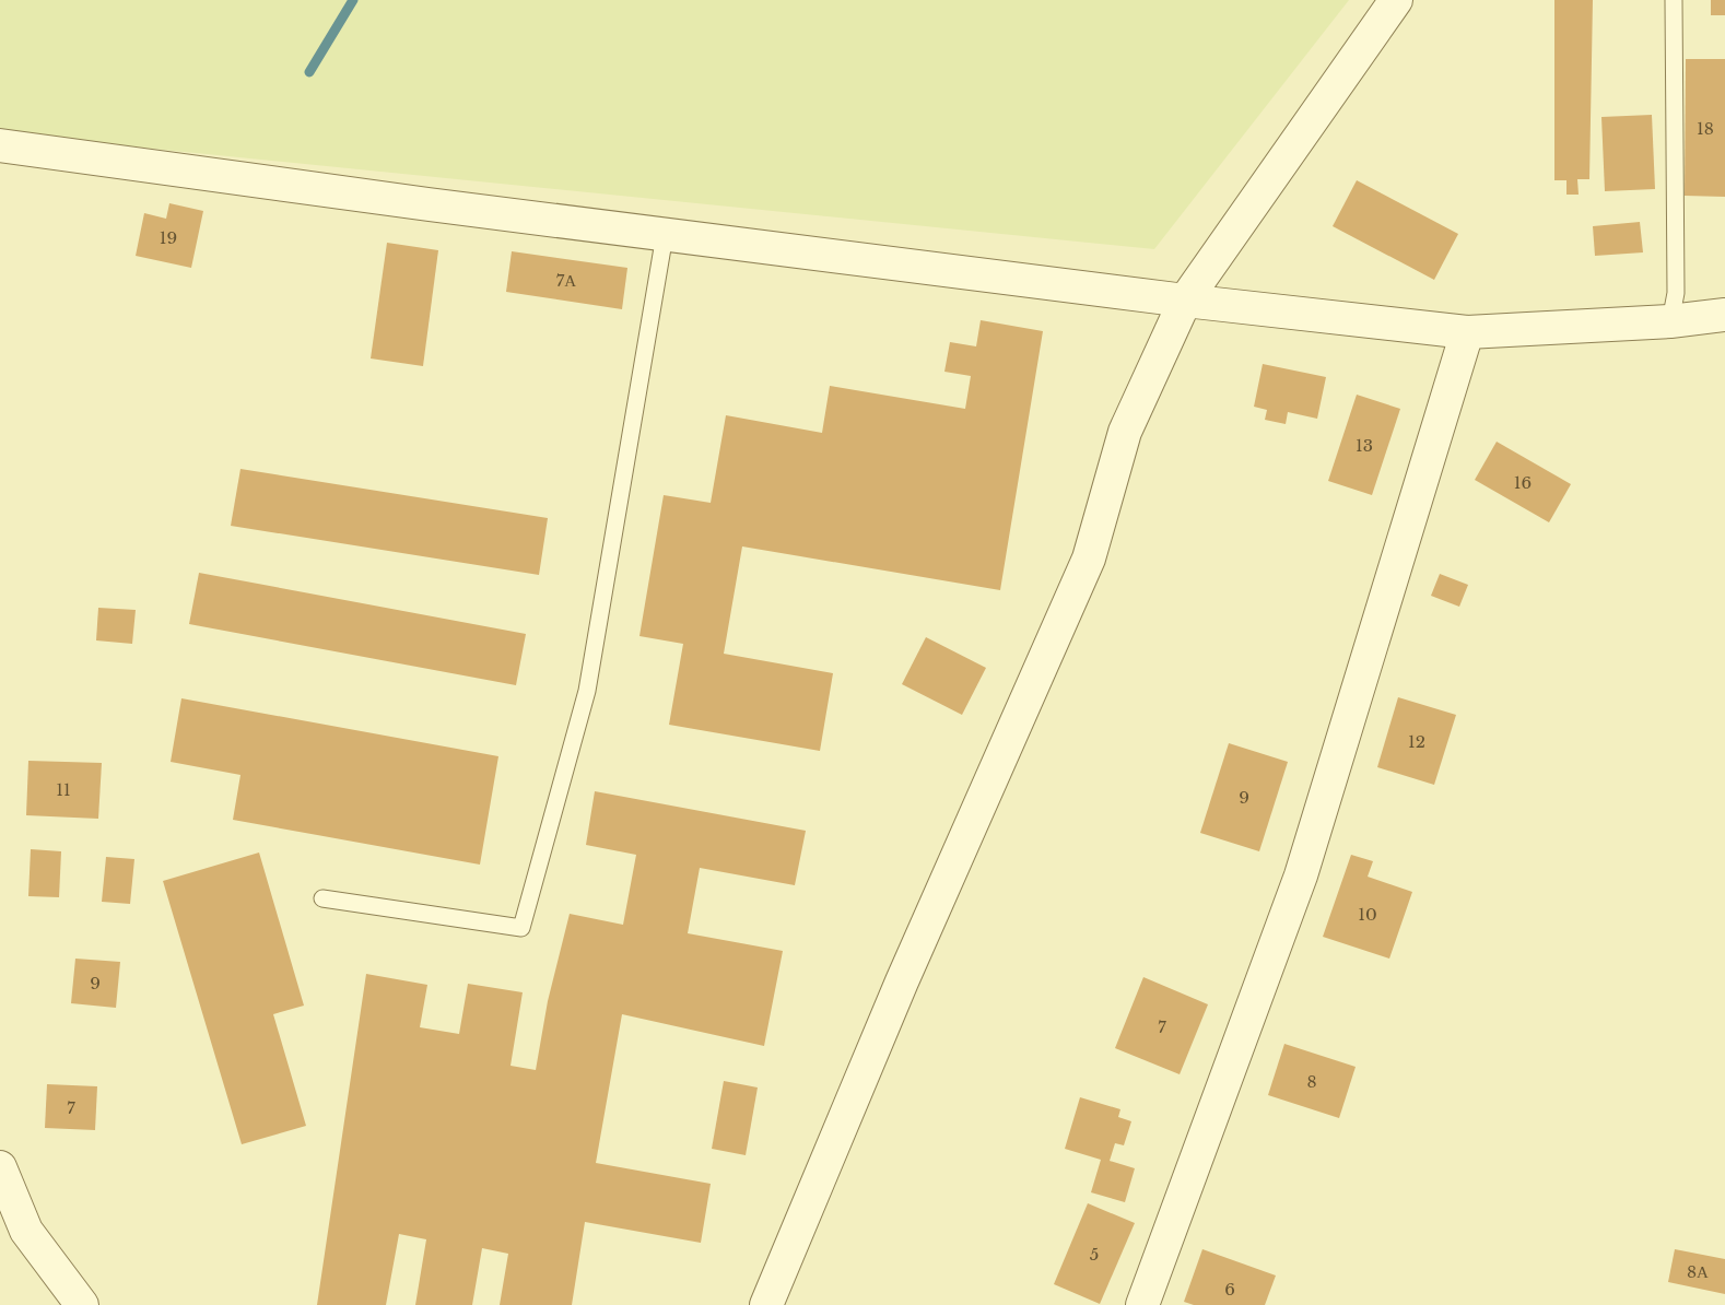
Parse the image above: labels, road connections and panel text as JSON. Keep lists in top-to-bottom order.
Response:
{
  "house_numbers": [
    "18",
    "19",
    "7А",
    "13",
    "16",
    "12",
    "11",
    "9",
    "10",
    "9",
    "7",
    "8",
    "7",
    "5",
    "8А",
    "6"
  ]
}
